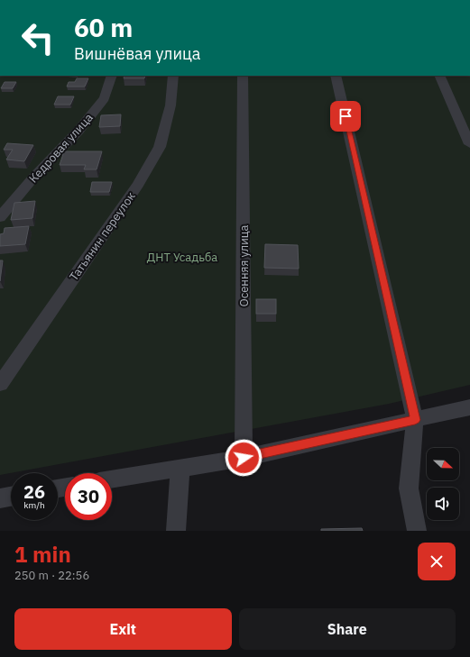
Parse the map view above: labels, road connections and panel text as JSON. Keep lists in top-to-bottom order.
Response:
{
  "streets": {
    "street": ["Кедровая улица", "Татьянин переулок", "Осенняя улица"]
  },
  "parks": ["ДНТ Усадьба"],
  "north": "right",
  "page": {
    "turn": ["60 m", "Вишнёвая улица"],
    "speed": "26 km/h",
    "limit": "30",
    "heading": ["1 min", "250 m · 22:56"],
    "buttons": ["Exit", "Share"]
  }
}
